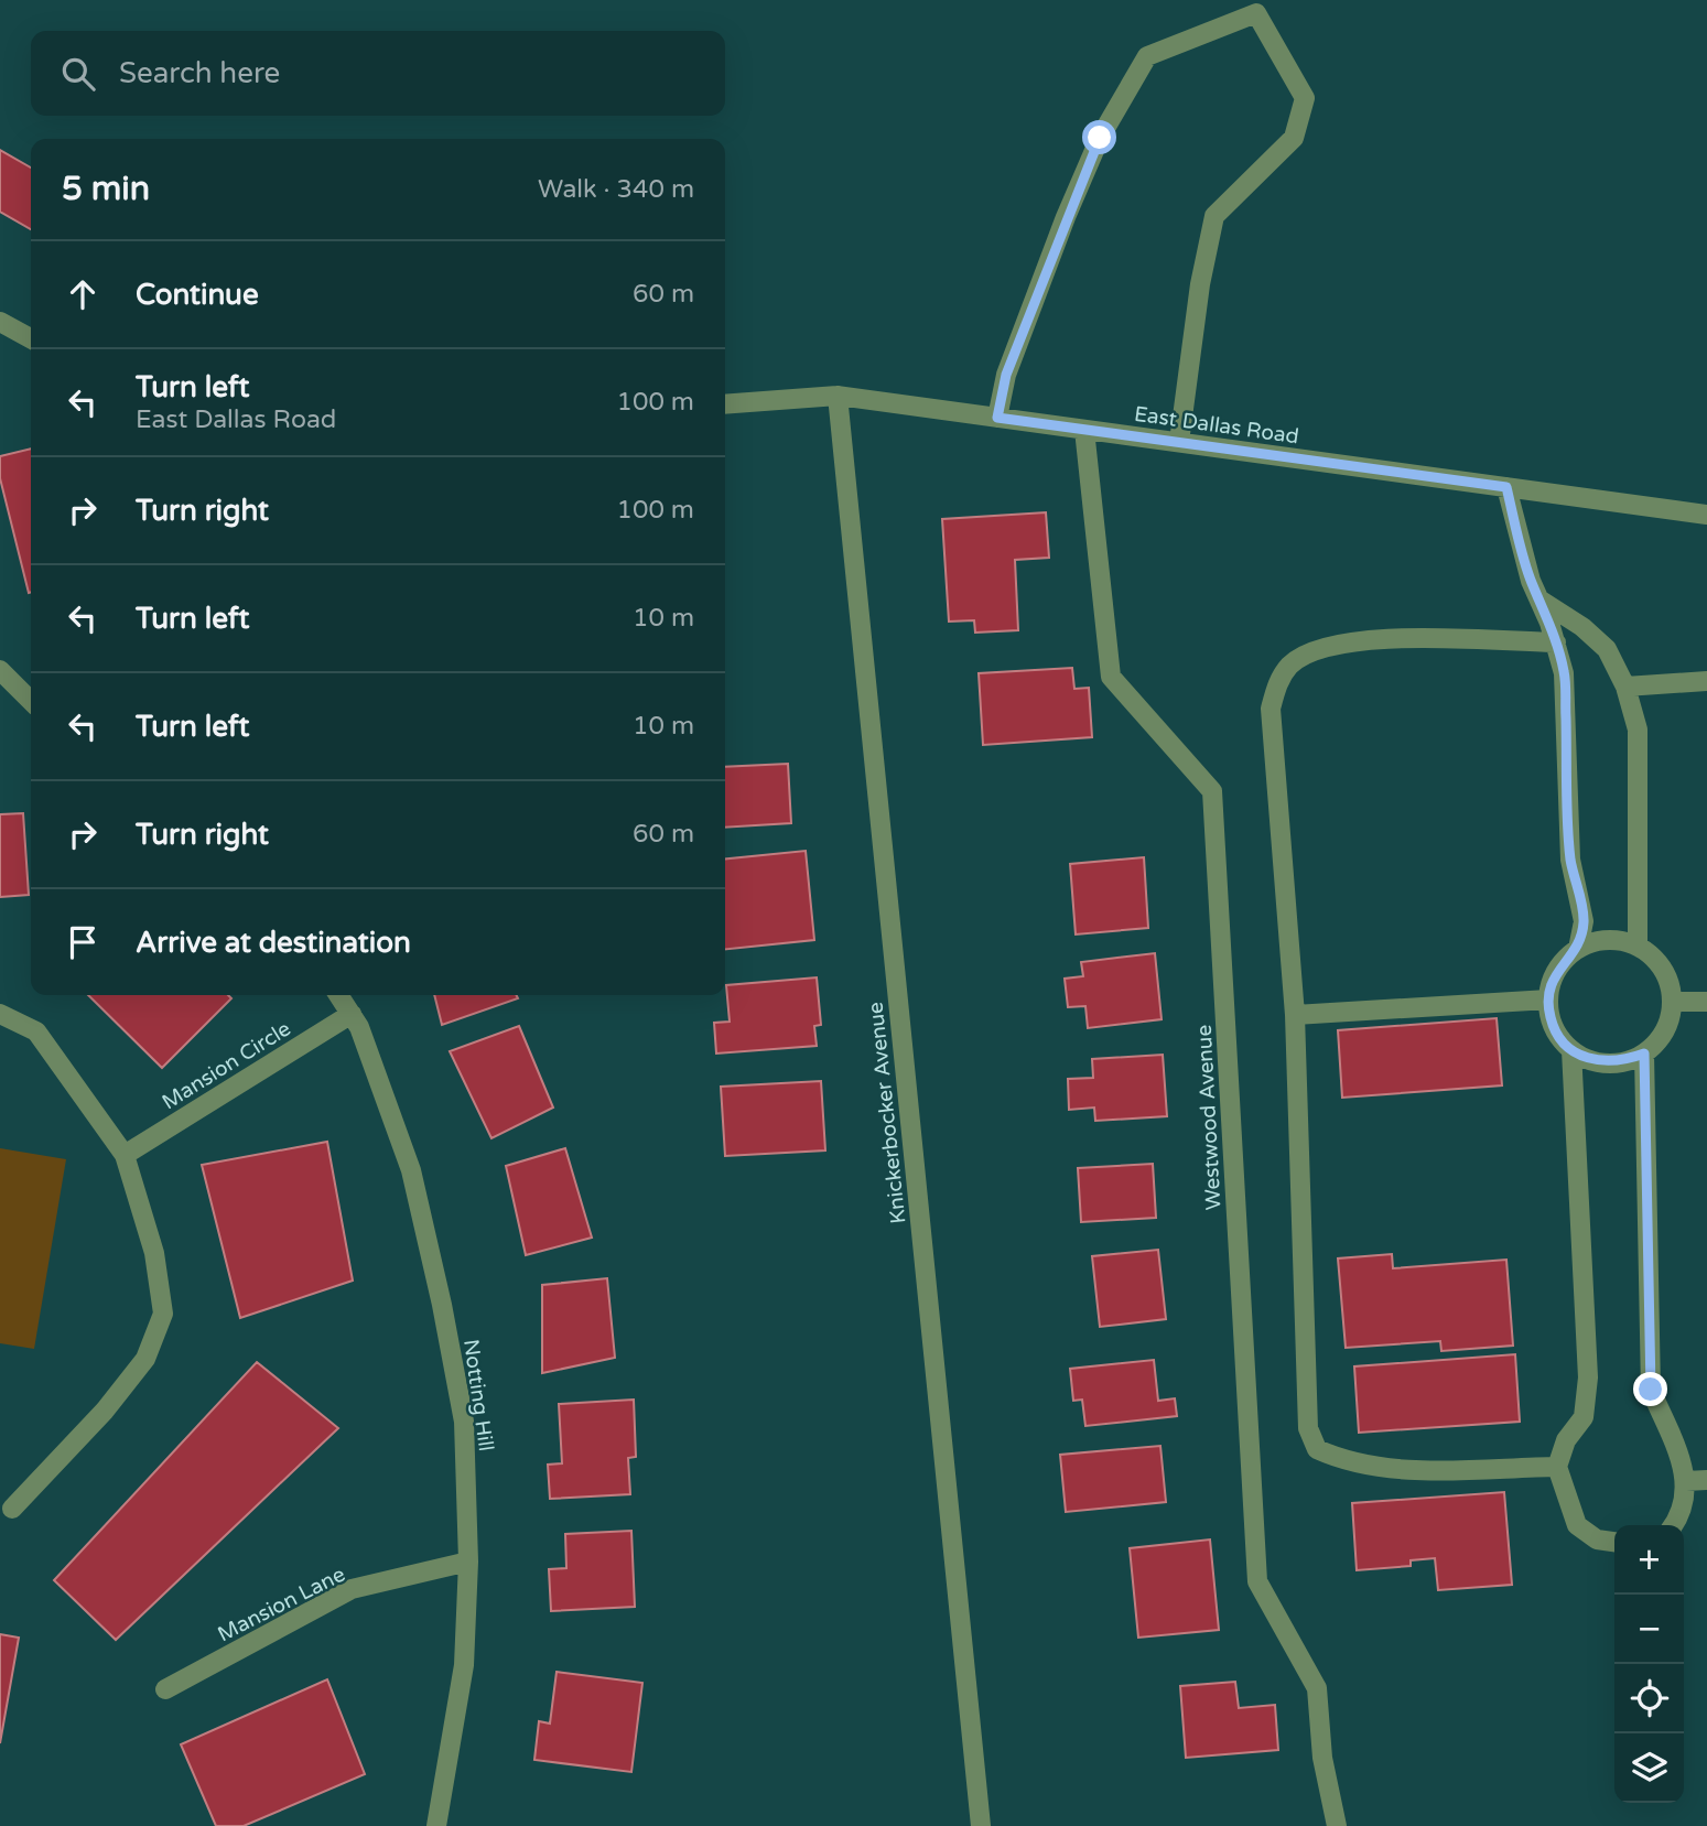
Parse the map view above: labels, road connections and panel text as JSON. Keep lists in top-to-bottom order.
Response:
{
  "streets": {
    "street": [
      "East Dallas Road",
      "Mansion Circle",
      "Knickerbocker Avenue",
      "Westwood Avenue",
      "Notting Hill",
      "Mansion Lane"
    ]
  },
  "crossings": [
    ["East Dallas Road", "Knickerbocker Avenue"],
    ["East Dallas Road", "Westwood Avenue"],
    ["Mansion Circle", "Notting Hill"],
    ["Notting Hill", "Mansion Lane"]
  ],
  "page": {
    "search": "Search here",
    "heading": ["5 min", "Walk · 340 m"],
    "list": [
      ["Continue", "60 m"],
      ["Turn left", "East Dallas Road", "100 m"],
      ["Turn right", "100 m"],
      ["Turn left", "10 m"],
      ["Turn left", "10 m"],
      ["Turn right", "60 m"],
      "Arrive at destination"
    ],
    "map_buttons": ["+", "−"]
  }
}
